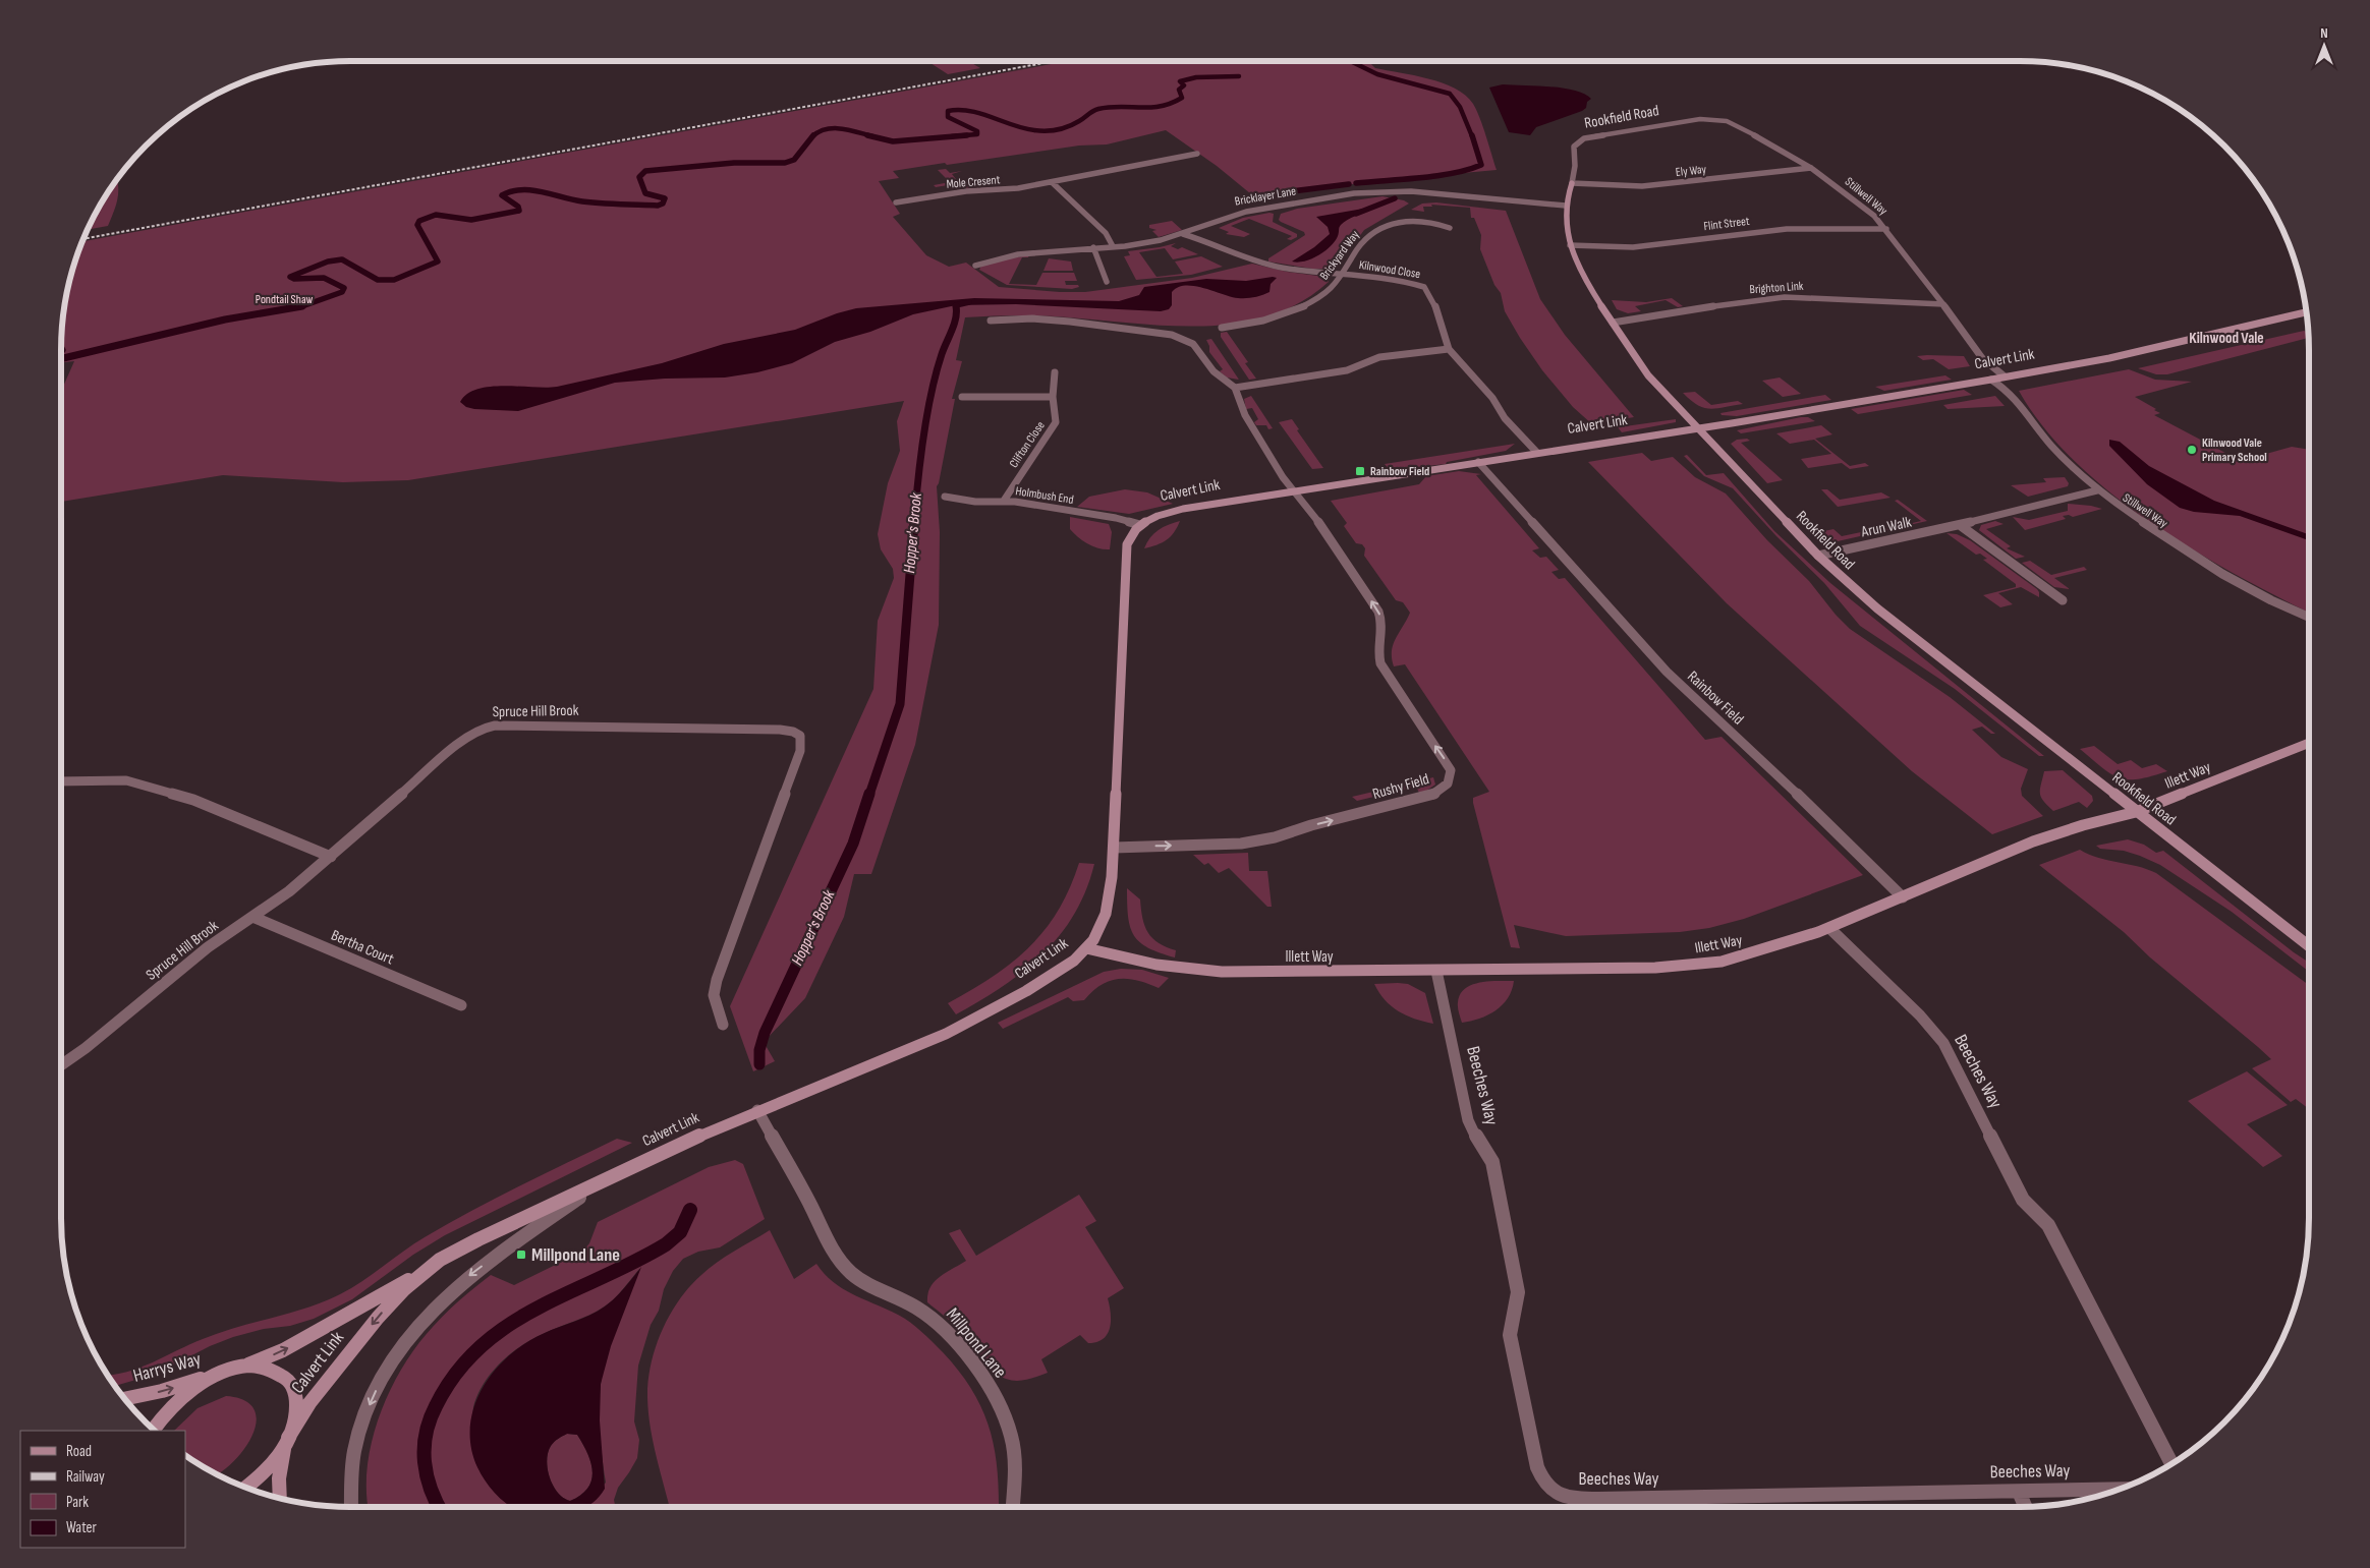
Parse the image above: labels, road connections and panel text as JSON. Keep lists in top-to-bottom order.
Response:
{
  "streets": {
    "street": [
      "Rookfield Road",
      "Ely Way",
      "Mole Cresent",
      "Bricklayer Lane",
      "Stillwell Way",
      "Flint Street",
      "Brickyard Way",
      "Kilnwood Close",
      "Brighton Link",
      "Calvert Link",
      "Clifton Close",
      "Holmbush End",
      "Arun Walk",
      "Rainbow Field",
      "Spruce Hill Brook",
      "Illett Way",
      "Rushy Field",
      "Bertha Court",
      "Beeches Way",
      "Millpond Lane",
      "Harrys Way"
    ]
  },
  "crossings": [
    ["Rookfield Road", "Ely Way"],
    ["Rookfield Road", "Bricklayer Lane"],
    ["Rookfield Road", "Stillwell Way"],
    ["Rookfield Road", "Flint Street"],
    ["Rookfield Road", "Brighton Link"],
    ["Rookfield Road", "Calvert Link"],
    ["Rookfield Road", "Arun Walk"],
    ["Rookfield Road", "Illett Way"],
    ["Ely Way", "Stillwell Way"],
    ["Bricklayer Lane", "Kilnwood Close"],
    ["Stillwell Way", "Flint Street"],
    ["Stillwell Way", "Brighton Link"],
    ["Stillwell Way", "Calvert Link"],
    ["Stillwell Way", "Arun Walk"],
    ["Brickyard Way", "Kilnwood Close"],
    ["Kilnwood Close", "Calvert Link"],
    ["Calvert Link", "Holmbush End"],
    ["Calvert Link", "Rainbow Field"],
    ["Calvert Link", "Illett Way"],
    ["Calvert Link", "Rushy Field"],
    ["Calvert Link", "Millpond Lane"],
    ["Calvert Link", "Harrys Way"],
    ["Clifton Close", "Holmbush End"],
    ["Rainbow Field", "Illett Way"],
    ["Spruce Hill Brook", "Bertha Court"],
    ["Illett Way", "Beeches Way"]
  ],
  "districts": ["Kilnwood Vale"],
  "water": ["Hopper's Brook"],
  "parks": ["Pondtail Shaw"],
  "places": {
    "other": ["Kilnwood Vale Primary School"],
    "transit": ["Rainbow Field", "Millpond Lane"]
  },
  "legend": [
    "Road",
    "Railway",
    "Park",
    "Water"
  ],
  "north": "top"
}
